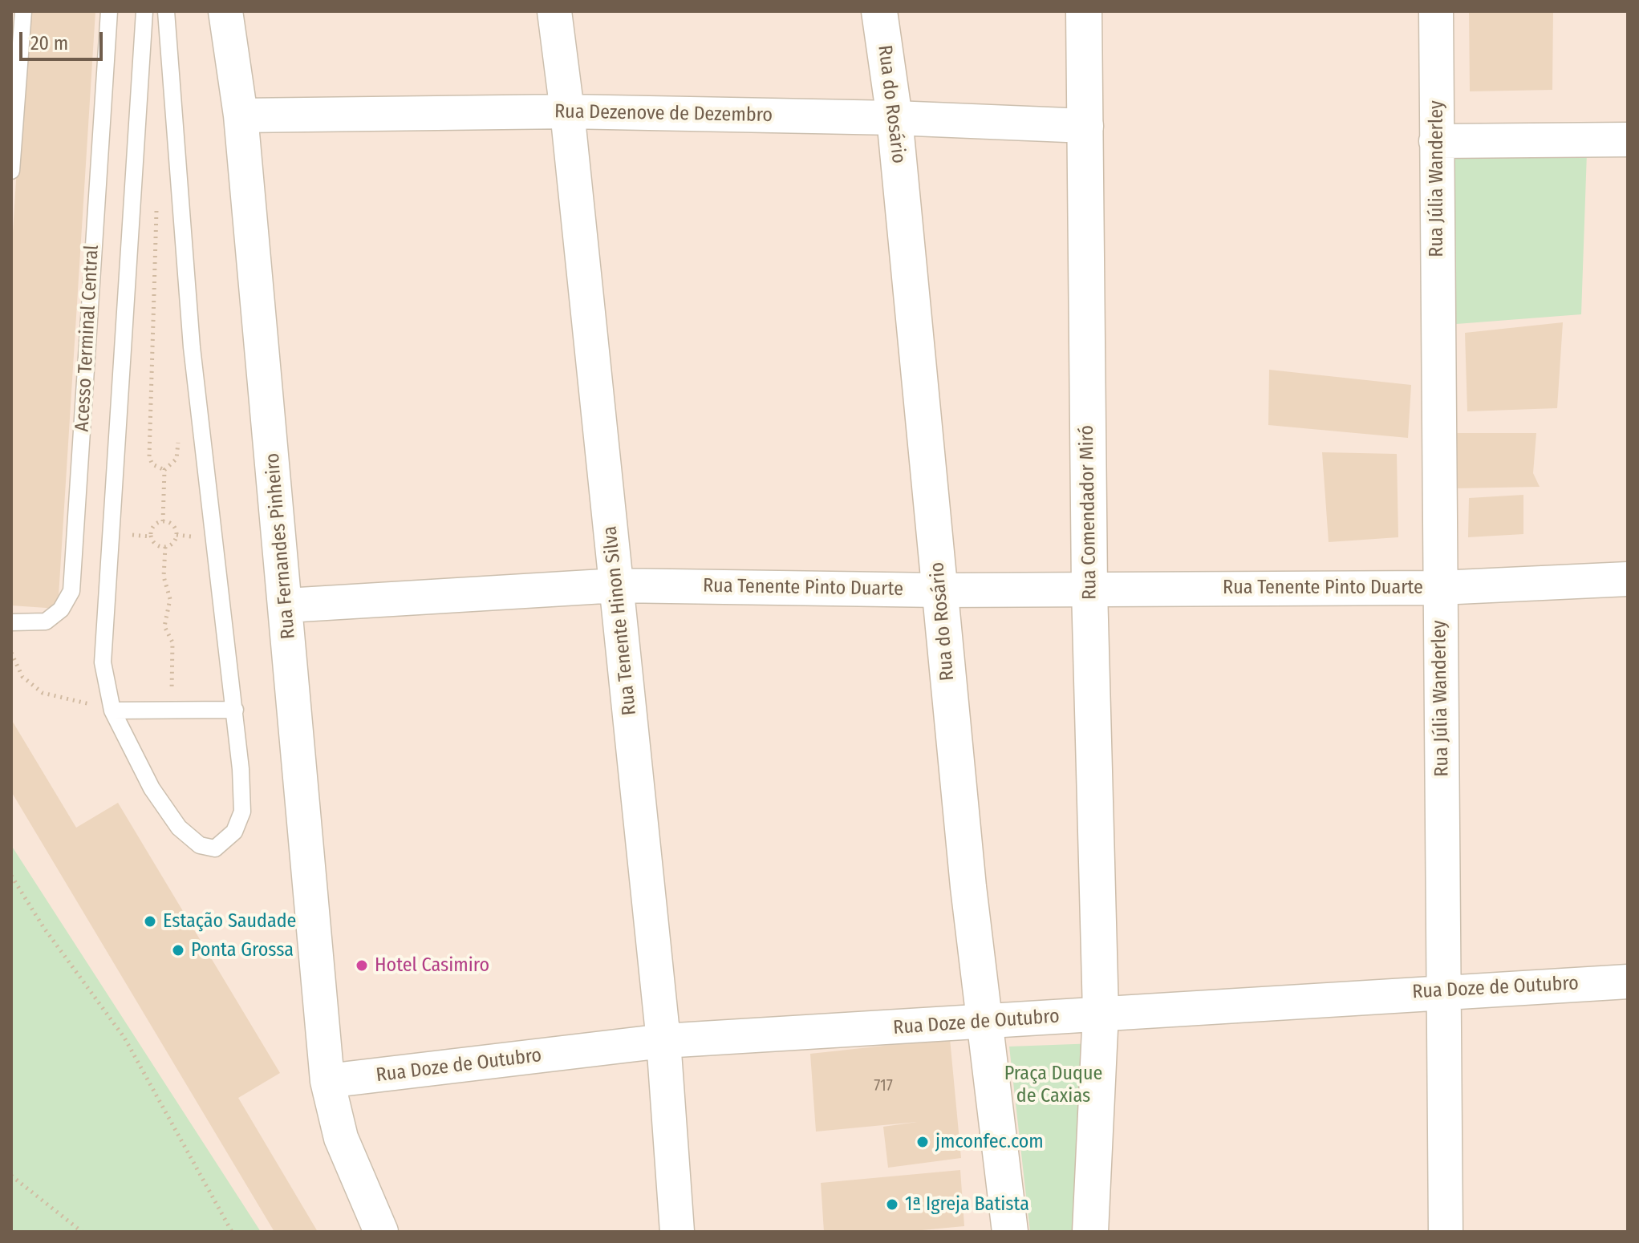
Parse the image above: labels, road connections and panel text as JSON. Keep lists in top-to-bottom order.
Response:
{
  "streets": {
    "main road": ["Rua do Rosário", "Rua Comendador Miró"],
    "street": [
      "Rua Dezenove de Dezembro",
      "Rua Júlia Wanderley",
      "Rua Fernandes Pinheiro",
      "Rua Tenente Pinto Duarte",
      "Rua Tenente Hinon Silva",
      "Rua Doze de Outubro"
    ],
    "lane": ["Acesso Terminal Central"]
  },
  "crossings": [
    ["Rua do Rosário", "Rua Dezenove de Dezembro"],
    ["Rua do Rosário", "Rua Tenente Pinto Duarte"],
    ["Rua do Rosário", "Rua Doze de Outubro"],
    ["Rua Dezenove de Dezembro", "Rua Comendador Miró"],
    ["Rua Dezenove de Dezembro", "Rua Fernandes Pinheiro"],
    ["Rua Dezenove de Dezembro", "Rua Tenente Hinon Silva"],
    ["Rua Júlia Wanderley", "Rua Tenente Pinto Duarte"],
    ["Rua Júlia Wanderley", "Rua Doze de Outubro"],
    ["Rua Comendador Miró", "Rua Tenente Pinto Duarte"],
    ["Rua Comendador Miró", "Rua Doze de Outubro"],
    ["Rua Fernandes Pinheiro", "Rua Tenente Pinto Duarte"],
    ["Rua Fernandes Pinheiro", "Rua Doze de Outubro"],
    ["Rua Tenente Pinto Duarte", "Rua Tenente Hinon Silva"],
    ["Rua Tenente Hinon Silva", "Rua Doze de Outubro"]
  ],
  "parks": ["Praça Duque de Caxias"],
  "places": [
    "Estação Saudade",
    "Ponta Grossa",
    "Hotel Casimiro",
    "jmconfec.com",
    "1ª Igreja Batista"
  ],
  "house_numbers": ["717"],
  "scale_bar": "20 m"
}
